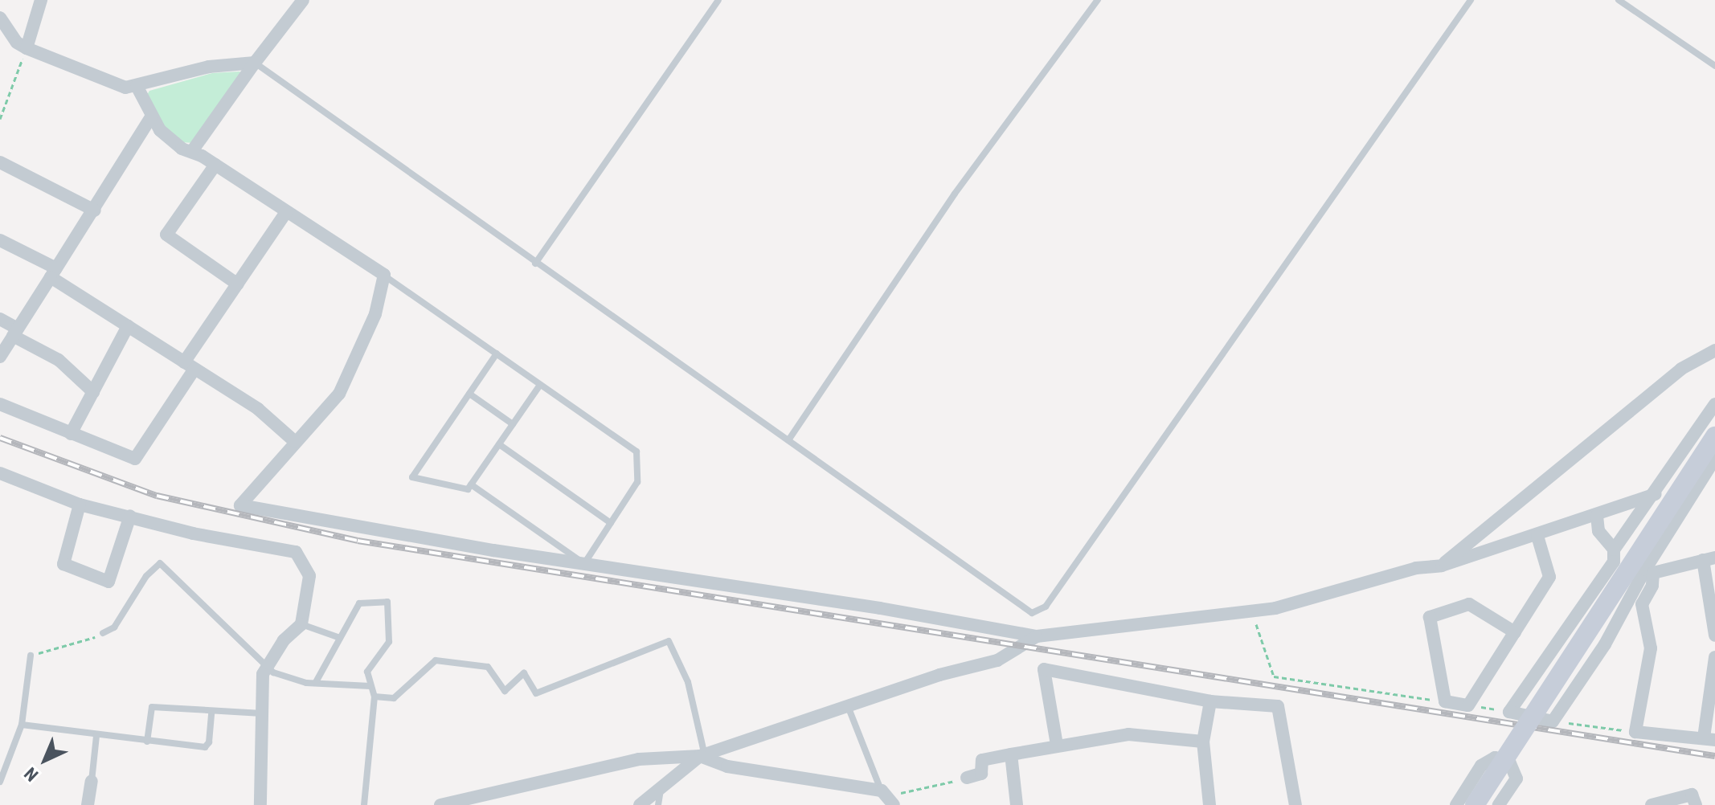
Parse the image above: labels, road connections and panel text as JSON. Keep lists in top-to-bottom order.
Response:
{
  "north": "bottom left"
}
